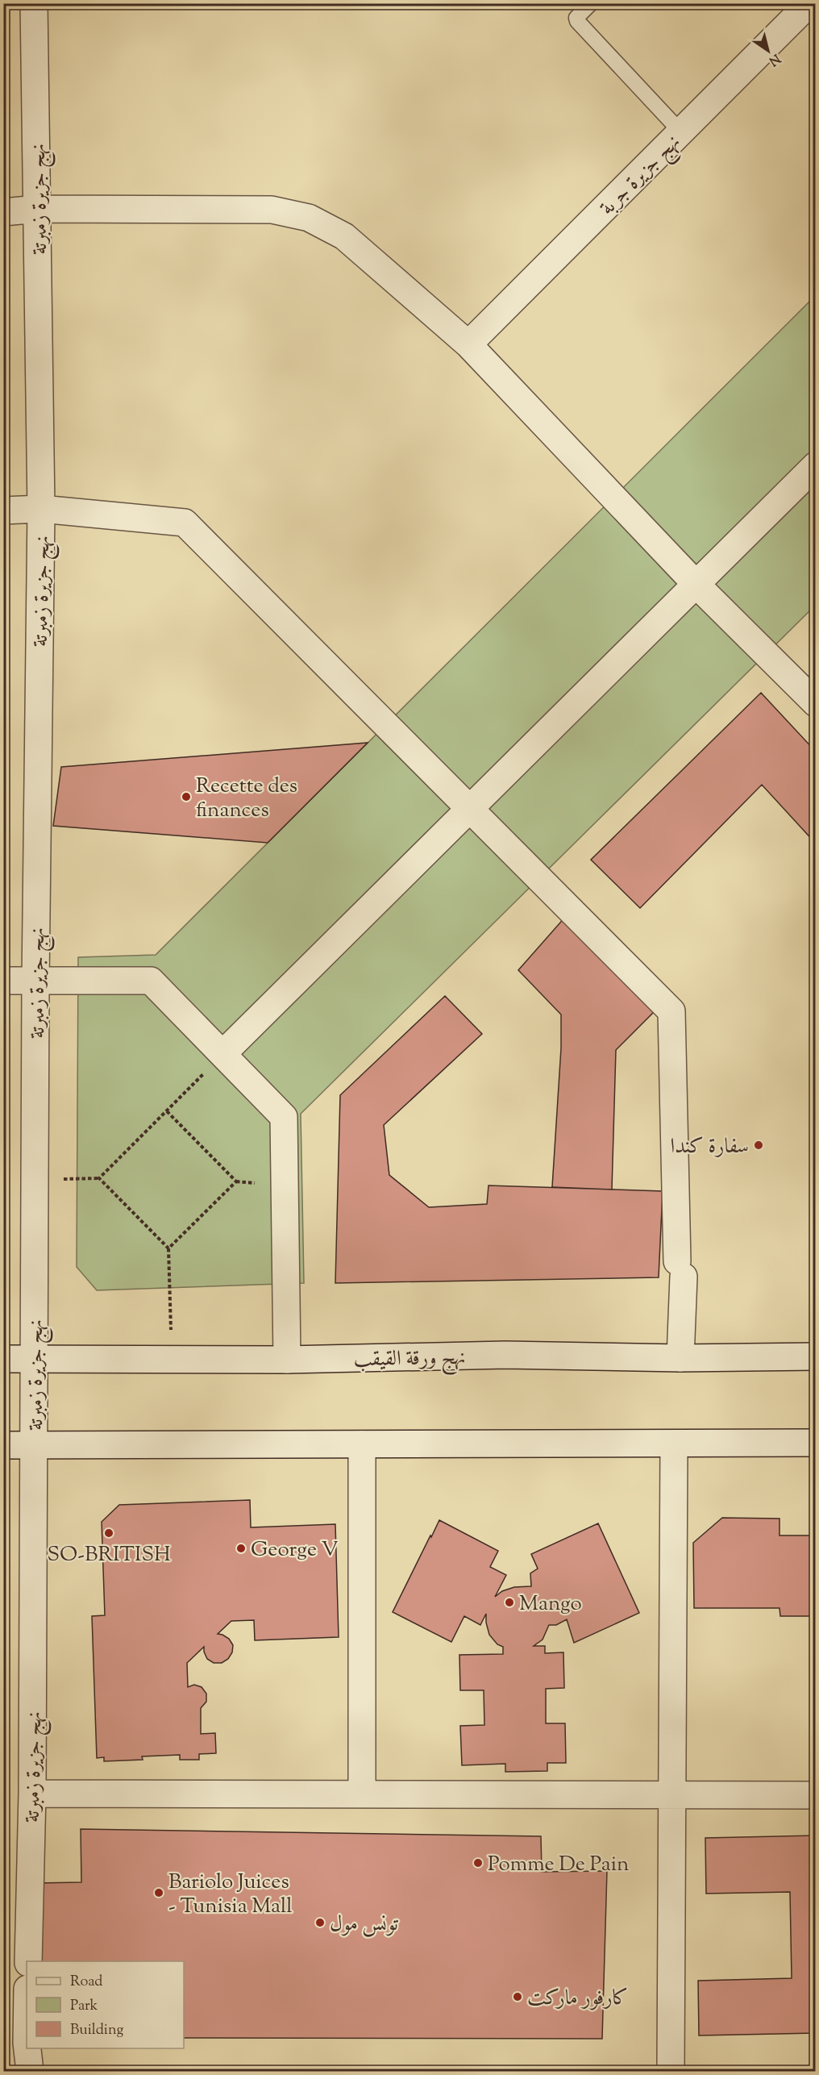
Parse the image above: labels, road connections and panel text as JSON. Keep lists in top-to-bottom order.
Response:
{
  "streets": {
    "street": ["نهج جزيرة جربة", "نهج جزيرة زمبرتة", "نهج ورقة القيقب"]
  },
  "crossings": [
    ["نهج جزيرة زمبرتة", "نهج ورقة القيقب"]
  ],
  "places": [
    "Recette des finances",
    "سفارة كندا",
    "SO-BRITISH",
    "George V",
    "Mango",
    "Pomme De Pain",
    "Bariolo Juices - Tunisia Mall",
    "تونس مول",
    "كارفور ماركت"
  ],
  "legend": ["Road", "Park", "Building"],
  "north": "bottom right"
}
